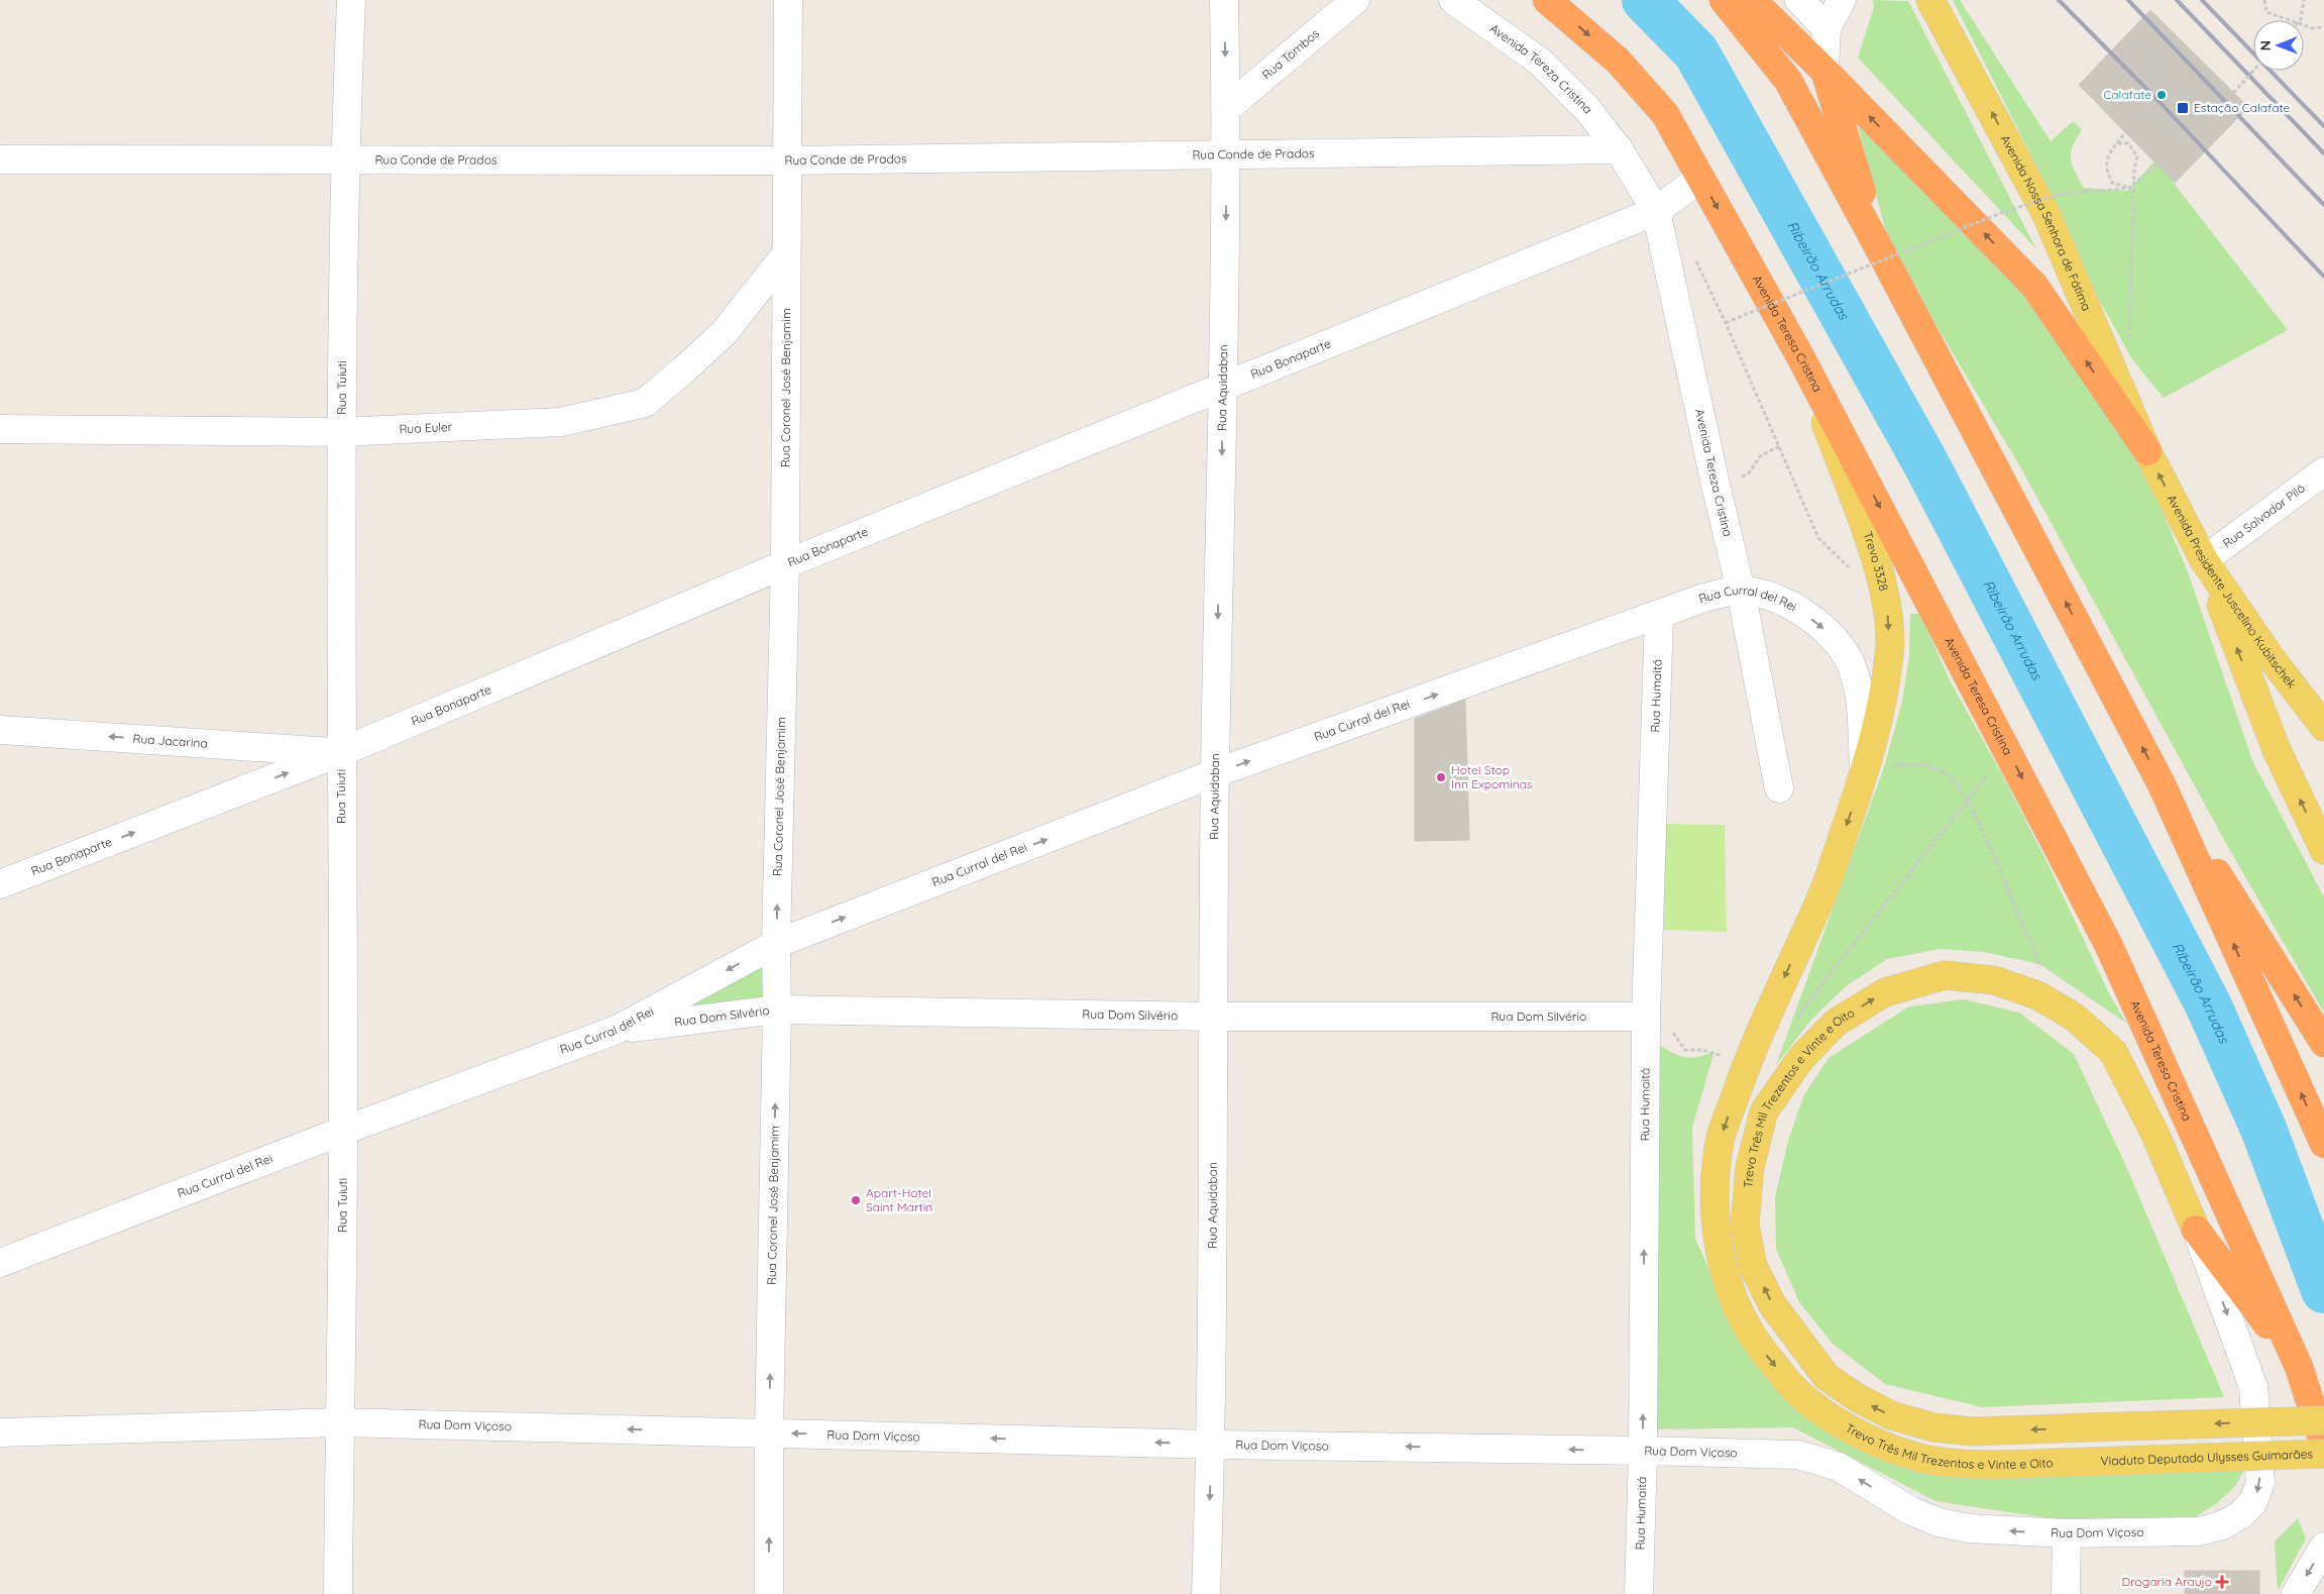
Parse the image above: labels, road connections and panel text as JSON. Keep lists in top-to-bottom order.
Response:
{
  "streets": {
    "highway": ["Avenida Teresa Cristina"],
    "main road": [
      "Avenida Nossa Senhora de Fátima",
      "Trevo 3328",
      "Avenida Presidente Juscelino Kubitschek",
      "Trevo Três Mil Trezentos e Vinte e Oito",
      "Viaduto Deputado Ulysses Guimarães"
    ],
    "street": [
      "Rua Tombos",
      "Avenida Tereza Cristina",
      "Rua Conde de Prados",
      "Rua Bonaparte",
      "Rua Tuiuti",
      "Rua Coronel José Benjamim",
      "Rua Aquidaban",
      "Rua Euler",
      "Rua Salvador Piló",
      "Rua Curral del Rei",
      "Rua Humaitá",
      "Rua Jacarina",
      "Rua Dom Silvério",
      "Rua Dom Viçoso"
    ]
  },
  "crossings": [
    ["Rua Tombos", "Rua Aquidaban"],
    ["Avenida Tereza Cristina", "Rua Conde de Prados"],
    ["Avenida Tereza Cristina", "Rua Bonaparte"],
    ["Avenida Tereza Cristina", "Rua Curral del Rei"],
    ["Rua Conde de Prados", "Rua Tuiuti"],
    ["Rua Conde de Prados", "Rua Coronel José Benjamim"],
    ["Rua Conde de Prados", "Rua Aquidaban"],
    ["Avenida Nossa Senhora de Fátima", "Avenida Presidente Juscelino Kubitschek"],
    ["Avenida Teresa Cristina", "Trevo 3328"],
    ["Rua Bonaparte", "Rua Tuiuti"],
    ["Rua Bonaparte", "Rua Coronel José Benjamim"],
    ["Rua Bonaparte", "Rua Aquidaban"],
    ["Rua Bonaparte", "Rua Jacarina"],
    ["Rua Tuiuti", "Rua Euler"],
    ["Rua Tuiuti", "Rua Curral del Rei"],
    ["Rua Tuiuti", "Rua Jacarina"],
    ["Rua Tuiuti", "Rua Dom Viçoso"],
    ["Rua Coronel José Benjamim", "Rua Euler"],
    ["Rua Coronel José Benjamim", "Rua Curral del Rei"],
    ["Rua Coronel José Benjamim", "Rua Dom Silvério"],
    ["Rua Coronel José Benjamim", "Rua Dom Viçoso"],
    ["Rua Aquidaban", "Rua Curral del Rei"],
    ["Rua Aquidaban", "Rua Dom Silvério"],
    ["Rua Aquidaban", "Rua Dom Viçoso"],
    ["Rua Salvador Piló", "Avenida Presidente Juscelino Kubitschek"],
    ["Trevo 3328", "Rua Curral del Rei"],
    ["Trevo 3328", "Trevo Três Mil Trezentos e Vinte e Oito"],
    ["Rua Curral del Rei", "Rua Humaitá"],
    ["Rua Curral del Rei", "Rua Dom Silvério"],
    ["Rua Curral del Rei", "Trevo Três Mil Trezentos e Vinte e Oito"],
    ["Rua Humaitá", "Rua Dom Silvério"],
    ["Rua Humaitá", "Rua Dom Viçoso"],
    ["Trevo Três Mil Trezentos e Vinte e Oito", "Rua Dom Viçoso"],
    ["Trevo Três Mil Trezentos e Vinte e Oito", "Viaduto Deputado Ulysses Guimarães"]
  ],
  "one_way": [
    "Avenida Nossa Senhora de Fátima",
    "Rua Coronel José Benjamim",
    "Rua Aquidaban",
    "Trevo 3328",
    "Avenida Presidente Juscelino Kubitschek",
    "Rua Humaitá",
    "Rua Jacarina",
    "Rua Dom Viçoso"
  ],
  "water": ["Ribeirão Arrudas"],
  "places": {
    "other": ["Calafate", "Hotel Stop Inn Expominas", "Apart-Hotel Saint Martin"],
    "transit": ["Estação Calafate"],
    "health": ["Drogaria Araujo"]
  },
  "north": "left"
}
